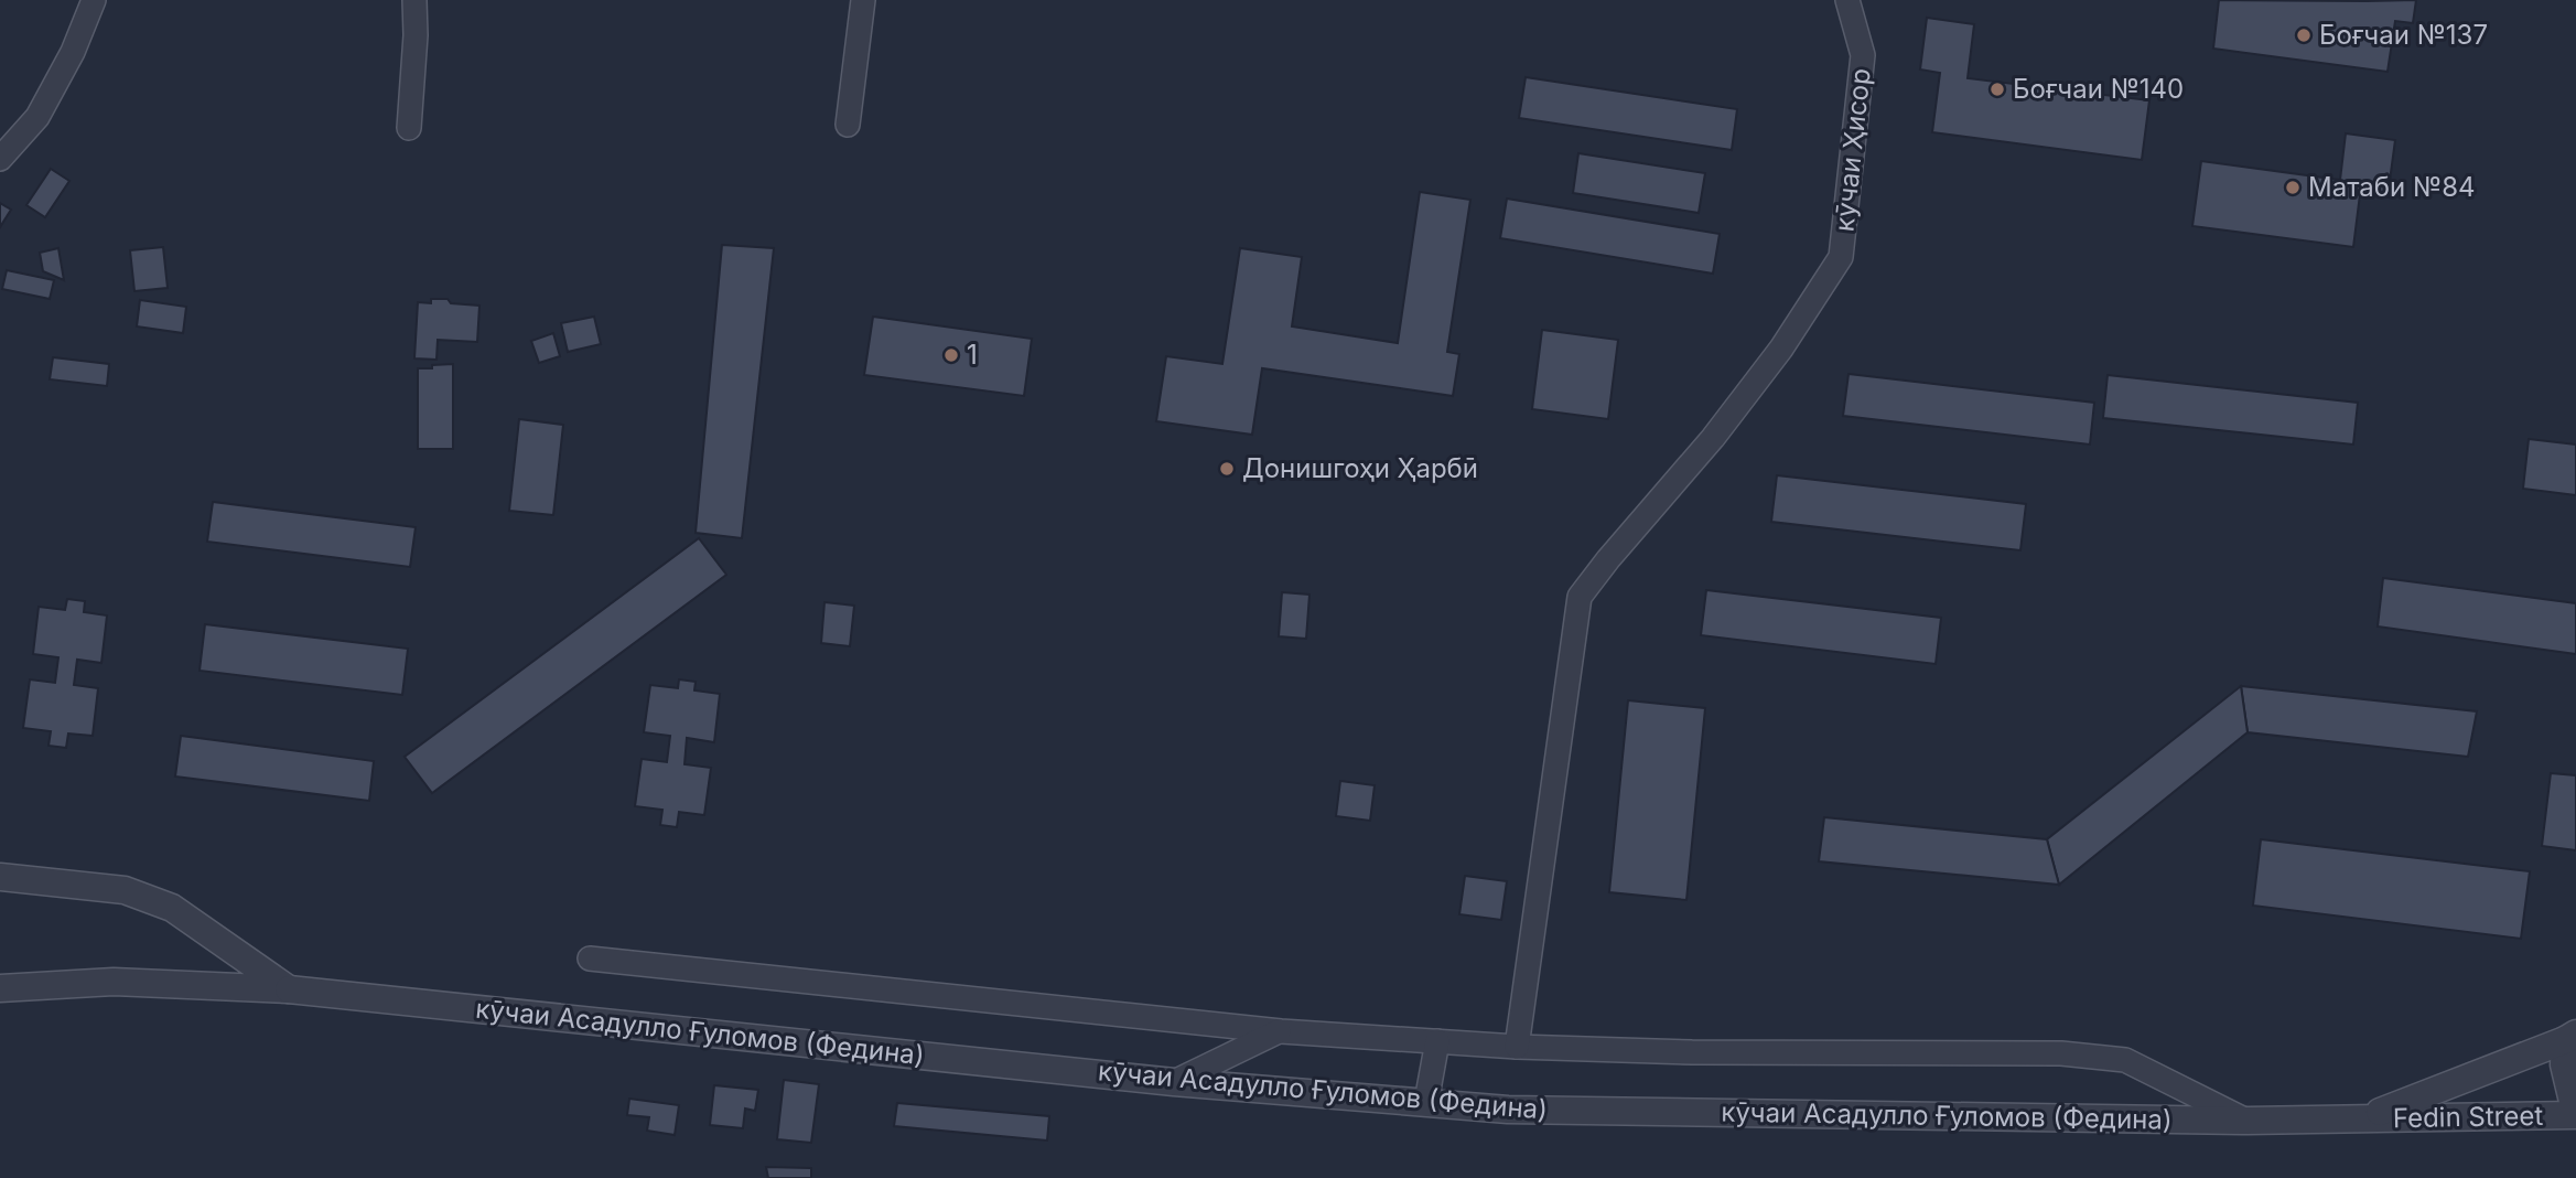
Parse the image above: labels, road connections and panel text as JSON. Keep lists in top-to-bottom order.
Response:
{
  "streets": {
    "street": ["кӯчаи Ҳисор", "кӯчаи Асадулло Ғуломов (Федина)", "Fedin Street"]
  },
  "crossings": [
    ["кӯчаи Асадулло Ғуломов (Федина)", "Fedin Street"]
  ],
  "places": [
    "Боғчаи №137",
    "Боғчаи №140",
    "Матаби №84",
    "1",
    "Донишгоҳи Ҳарбӣ"
  ]
}
